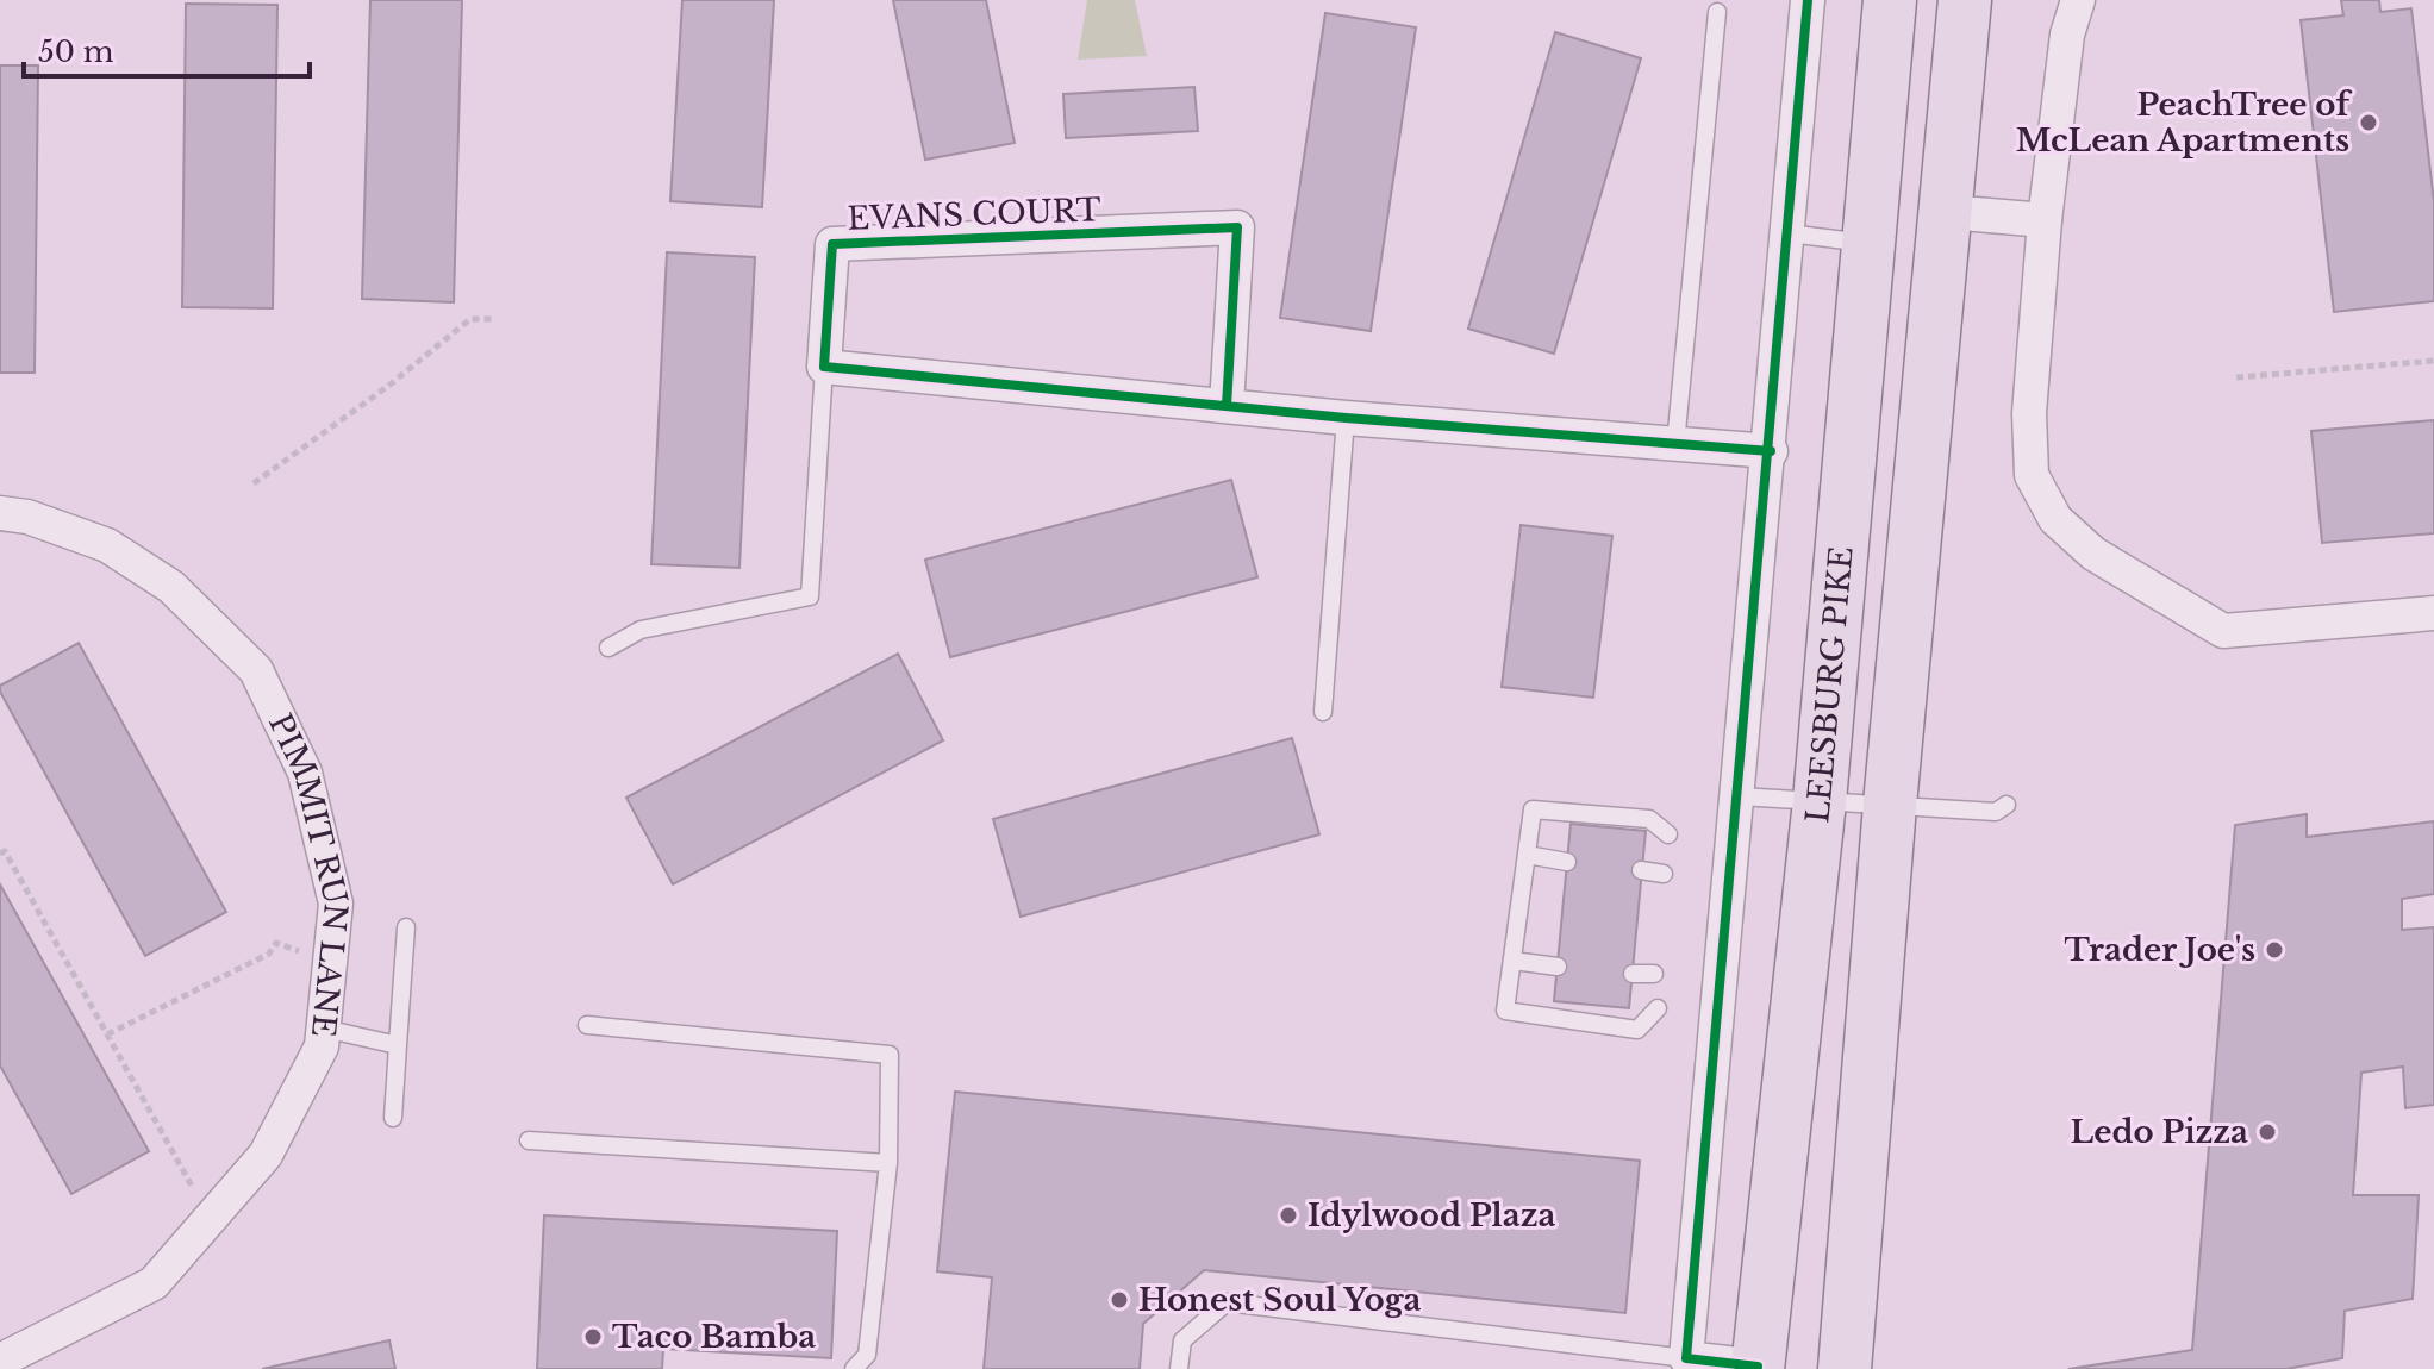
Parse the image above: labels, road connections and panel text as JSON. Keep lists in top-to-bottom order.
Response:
{
  "streets": {
    "main road": ["LEESBURG PIKE"],
    "street": ["EVANS COURT", "PIMMIT RUN LANE"]
  },
  "places": [
    "PeachTree of McLean Apartments",
    "Trader Joe's",
    "Ledo Pizza",
    "Idylwood Plaza",
    "Honest Soul Yoga",
    "Taco Bamba"
  ],
  "scale_bar": "50 m"
}
